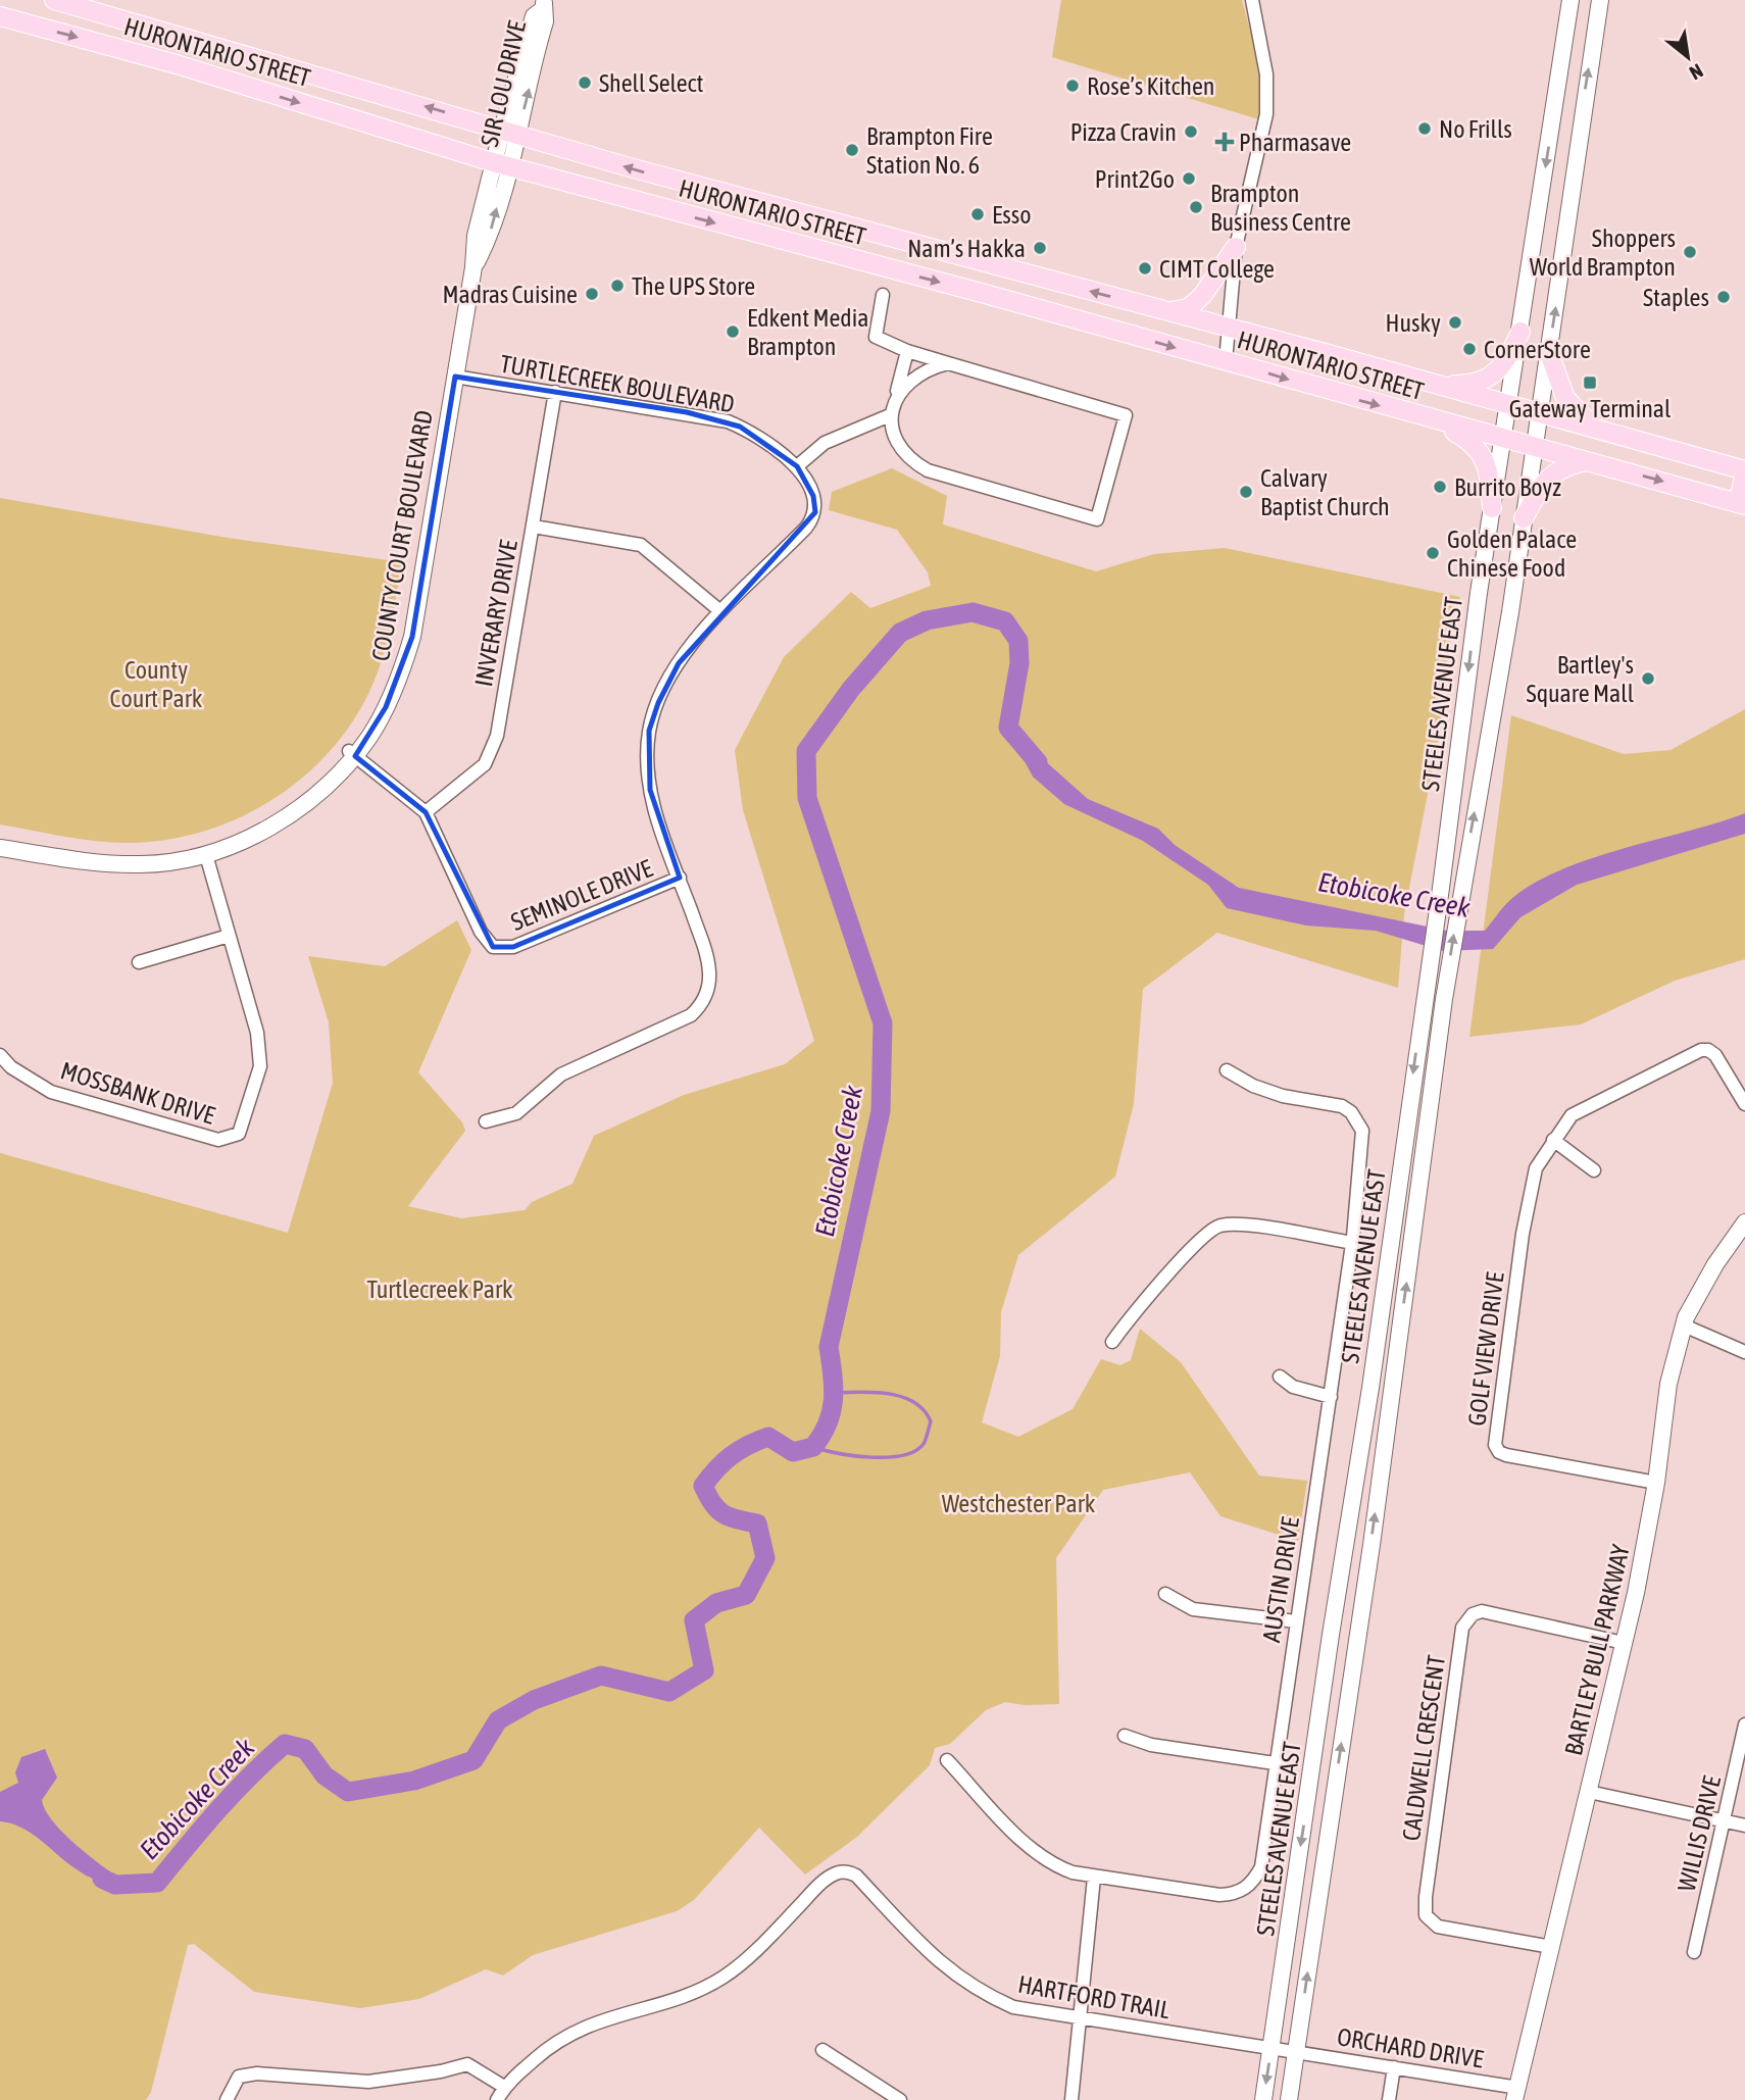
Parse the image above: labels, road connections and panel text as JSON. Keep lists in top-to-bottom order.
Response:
{
  "streets": {
    "main road": [
      "HURONTARIO STREET",
      "SIR LOU DRIVE",
      "COUNTY COURT BOULEVARD",
      "STEELES AVENUE EAST",
      "BARTLEY BULL PARKWAY"
    ],
    "street": [
      "TURTLECREEK BOULEVARD",
      "INVERARY DRIVE",
      "SEMINOLE DRIVE",
      "MOSSBANK DRIVE",
      "GOLF VIEW DRIVE",
      "AUSTIN DRIVE",
      "CALDWELL CRESCENT",
      "WILLIS DRIVE",
      "HARTFORD TRAIL",
      "ORCHARD DRIVE"
    ]
  },
  "crossings": [
    ["HURONTARIO STREET", "SIR LOU DRIVE"],
    ["HURONTARIO STREET", "COUNTY COURT BOULEVARD"],
    ["HURONTARIO STREET", "STEELES AVENUE EAST"],
    ["SIR LOU DRIVE", "COUNTY COURT BOULEVARD"],
    ["TURTLECREEK BOULEVARD", "COUNTY COURT BOULEVARD"],
    ["TURTLECREEK BOULEVARD", "INVERARY DRIVE"],
    ["TURTLECREEK BOULEVARD", "SEMINOLE DRIVE"],
    ["COUNTY COURT BOULEVARD", "SEMINOLE DRIVE"],
    ["COUNTY COURT BOULEVARD", "MOSSBANK DRIVE"],
    ["INVERARY DRIVE", "SEMINOLE DRIVE"],
    ["STEELES AVENUE EAST", "HARTFORD TRAIL"],
    ["STEELES AVENUE EAST", "ORCHARD DRIVE"],
    ["GOLF VIEW DRIVE", "BARTLEY BULL PARKWAY"],
    ["BARTLEY BULL PARKWAY", "CALDWELL CRESCENT"],
    ["BARTLEY BULL PARKWAY", "ORCHARD DRIVE"],
    ["HARTFORD TRAIL", "ORCHARD DRIVE"]
  ],
  "water": ["Etobicoke Creek"],
  "parks": ["County Court Park", "Turtlecreek Park", "Westchester Park"],
  "places": {
    "other": [
      "Shell Select",
      "Rose’s Kitchen",
      "No Frills",
      "Pizza Cravin",
      "Brampton Fire Station No. 6",
      "Print2Go",
      "Brampton Business Centre",
      "Esso",
      "Nam’s Hakka",
      "Shoppers World Brampton",
      "CIMT College",
      "The UPS Store",
      "Madras Cuisine",
      "Staples",
      "Husky",
      "Edkent Media Brampton",
      "CornerStore",
      "Burrito Boyz",
      "Calvary Baptist Church",
      "Golden Palace Chinese Food",
      "Bartley's Square Mall"
    ],
    "health": ["Pharmasave"],
    "transit": ["Gateway Terminal"]
  },
  "north": "bottom right"
}
